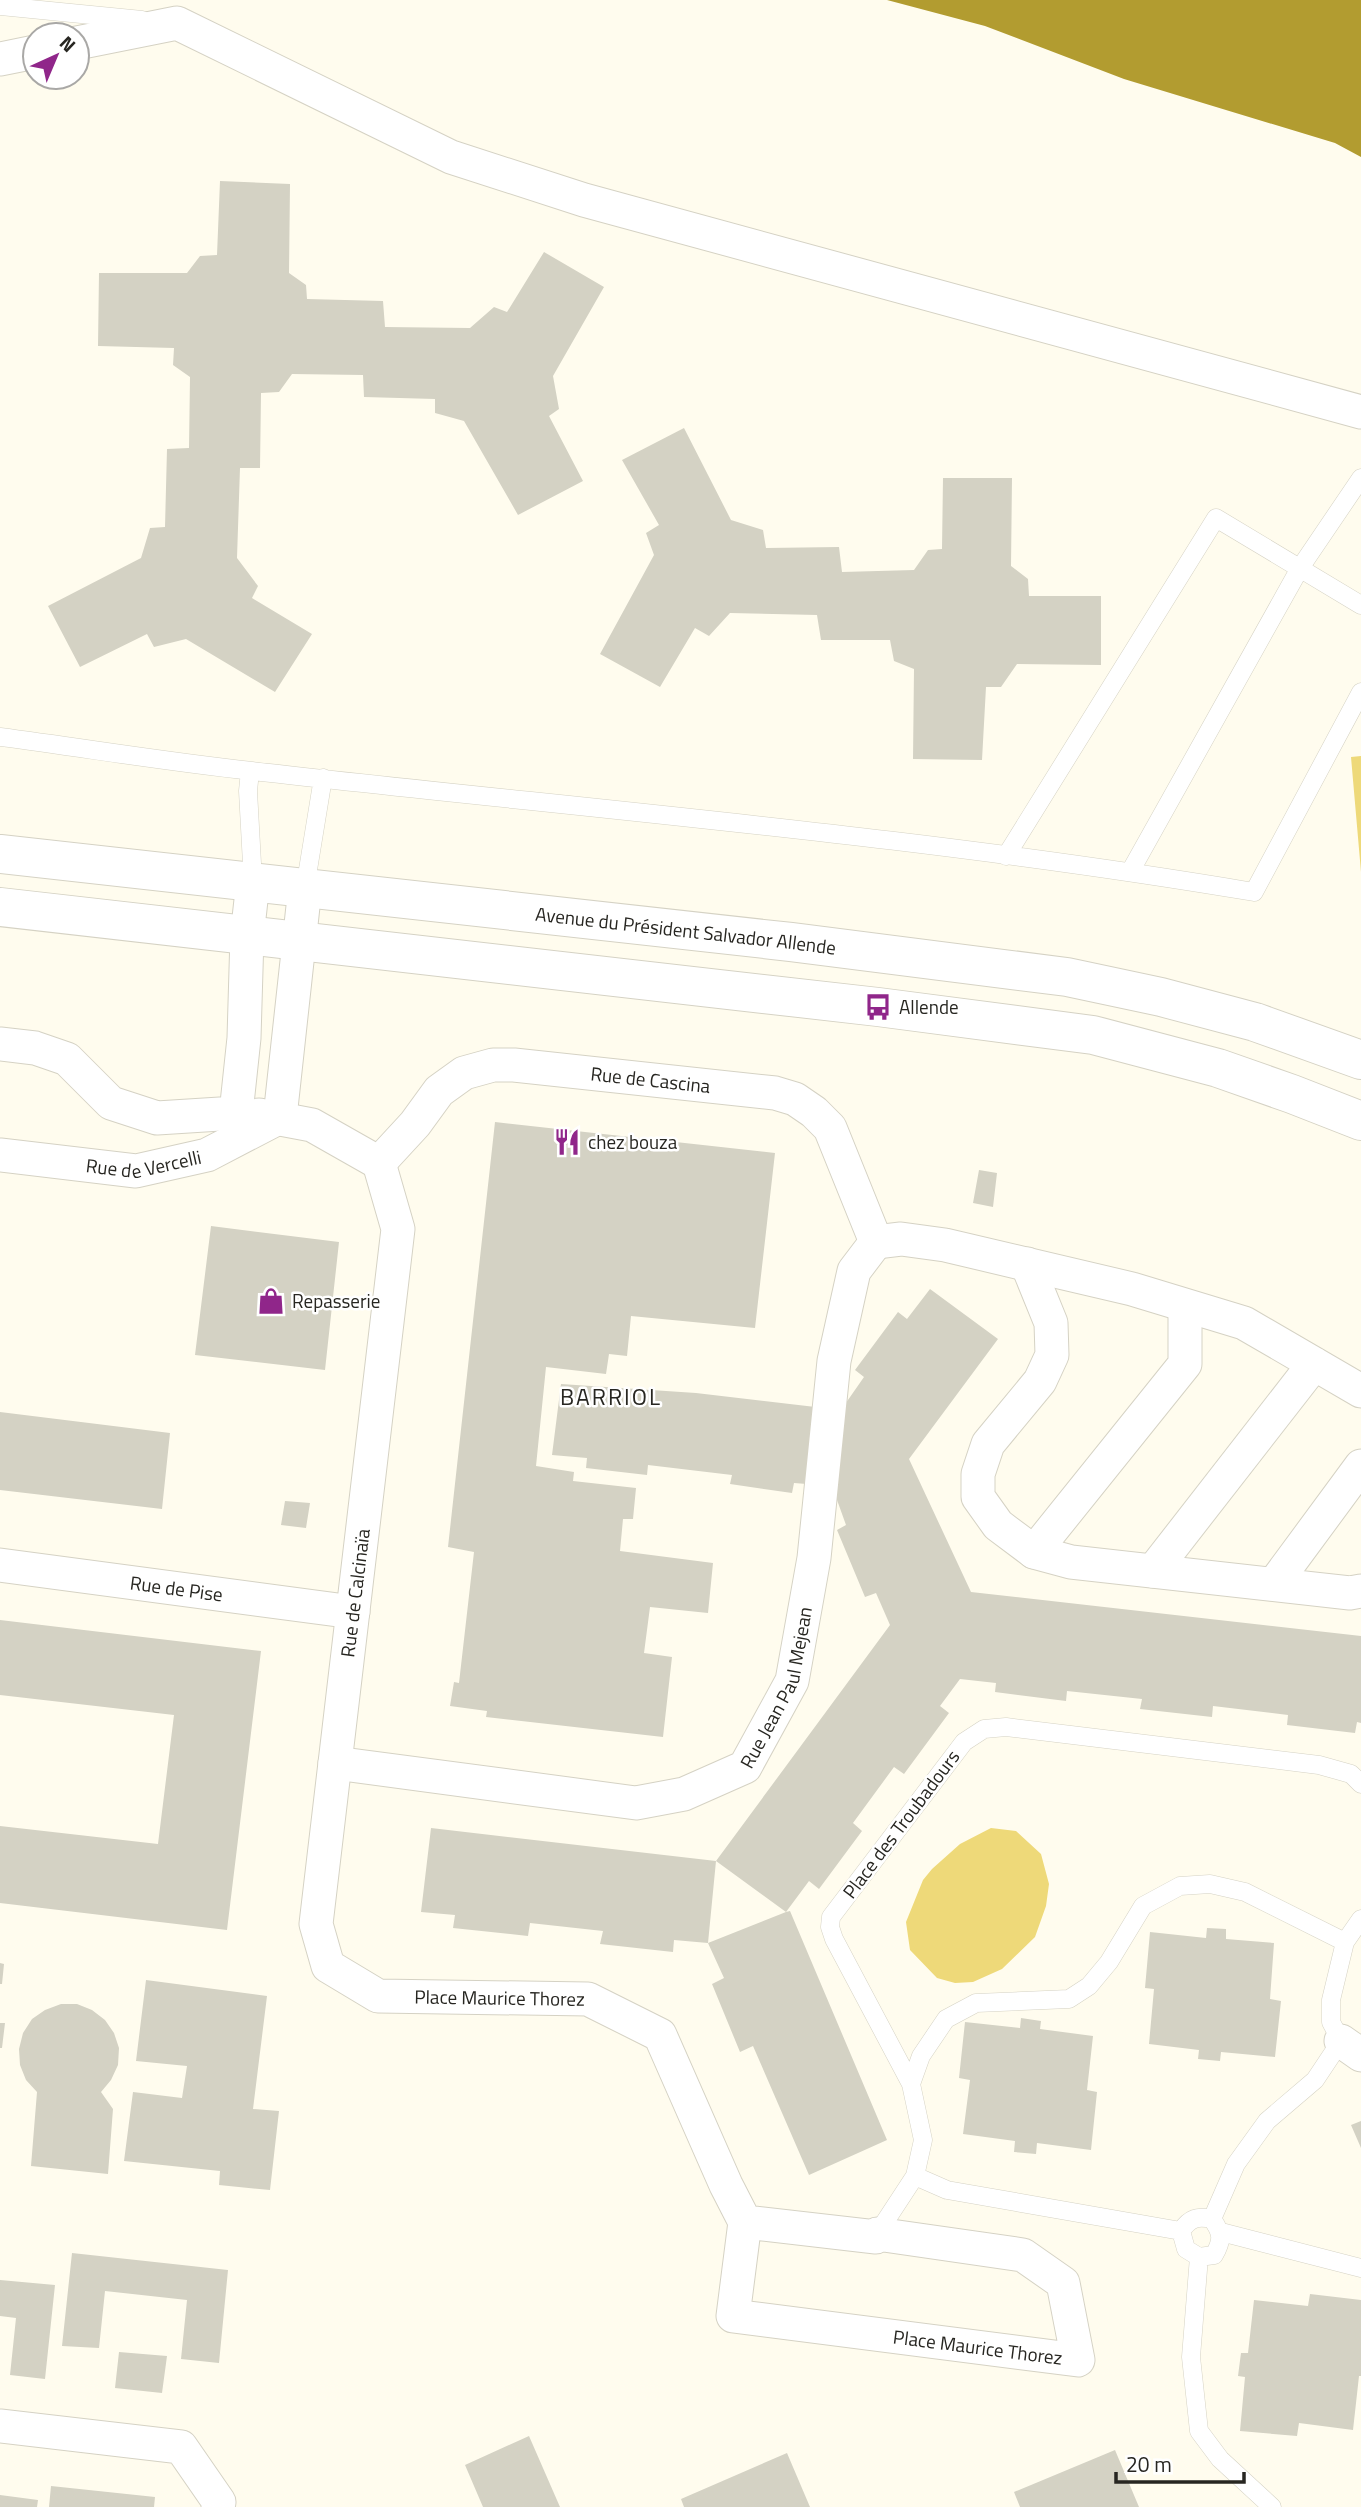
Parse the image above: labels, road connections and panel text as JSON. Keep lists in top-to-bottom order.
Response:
{
  "streets": {
    "street": [
      "Avenue du Président Salvador Allende",
      "Rue de Cascina",
      "Rue de Vercelli",
      "Rue de Pise",
      "Rue de Calcinaïa",
      "Rue Jean Paul Mejean",
      "Place Maurice Thorez"
    ],
    "lane": ["Place des Troubadours"]
  },
  "crossings": [
    ["Rue de Cascina", "Rue de Vercelli"],
    ["Rue de Cascina", "Rue de Calcinaïa"],
    ["Rue de Cascina", "Rue Jean Paul Mejean"],
    ["Rue de Vercelli", "Rue de Calcinaïa"],
    ["Rue de Pise", "Rue de Calcinaïa"],
    ["Rue de Calcinaïa", "Rue Jean Paul Mejean"],
    ["Rue de Calcinaïa", "Place Maurice Thorez"],
    ["Place des Troubadours", "Place Maurice Thorez"]
  ],
  "districts": ["BARRIOL"],
  "places": {
    "bus stop": ["Allende"],
    "restaurant": ["chez bouza"],
    "shop": ["Repasserie"]
  },
  "scale_bar": "20 m",
  "north": "top right"
}
